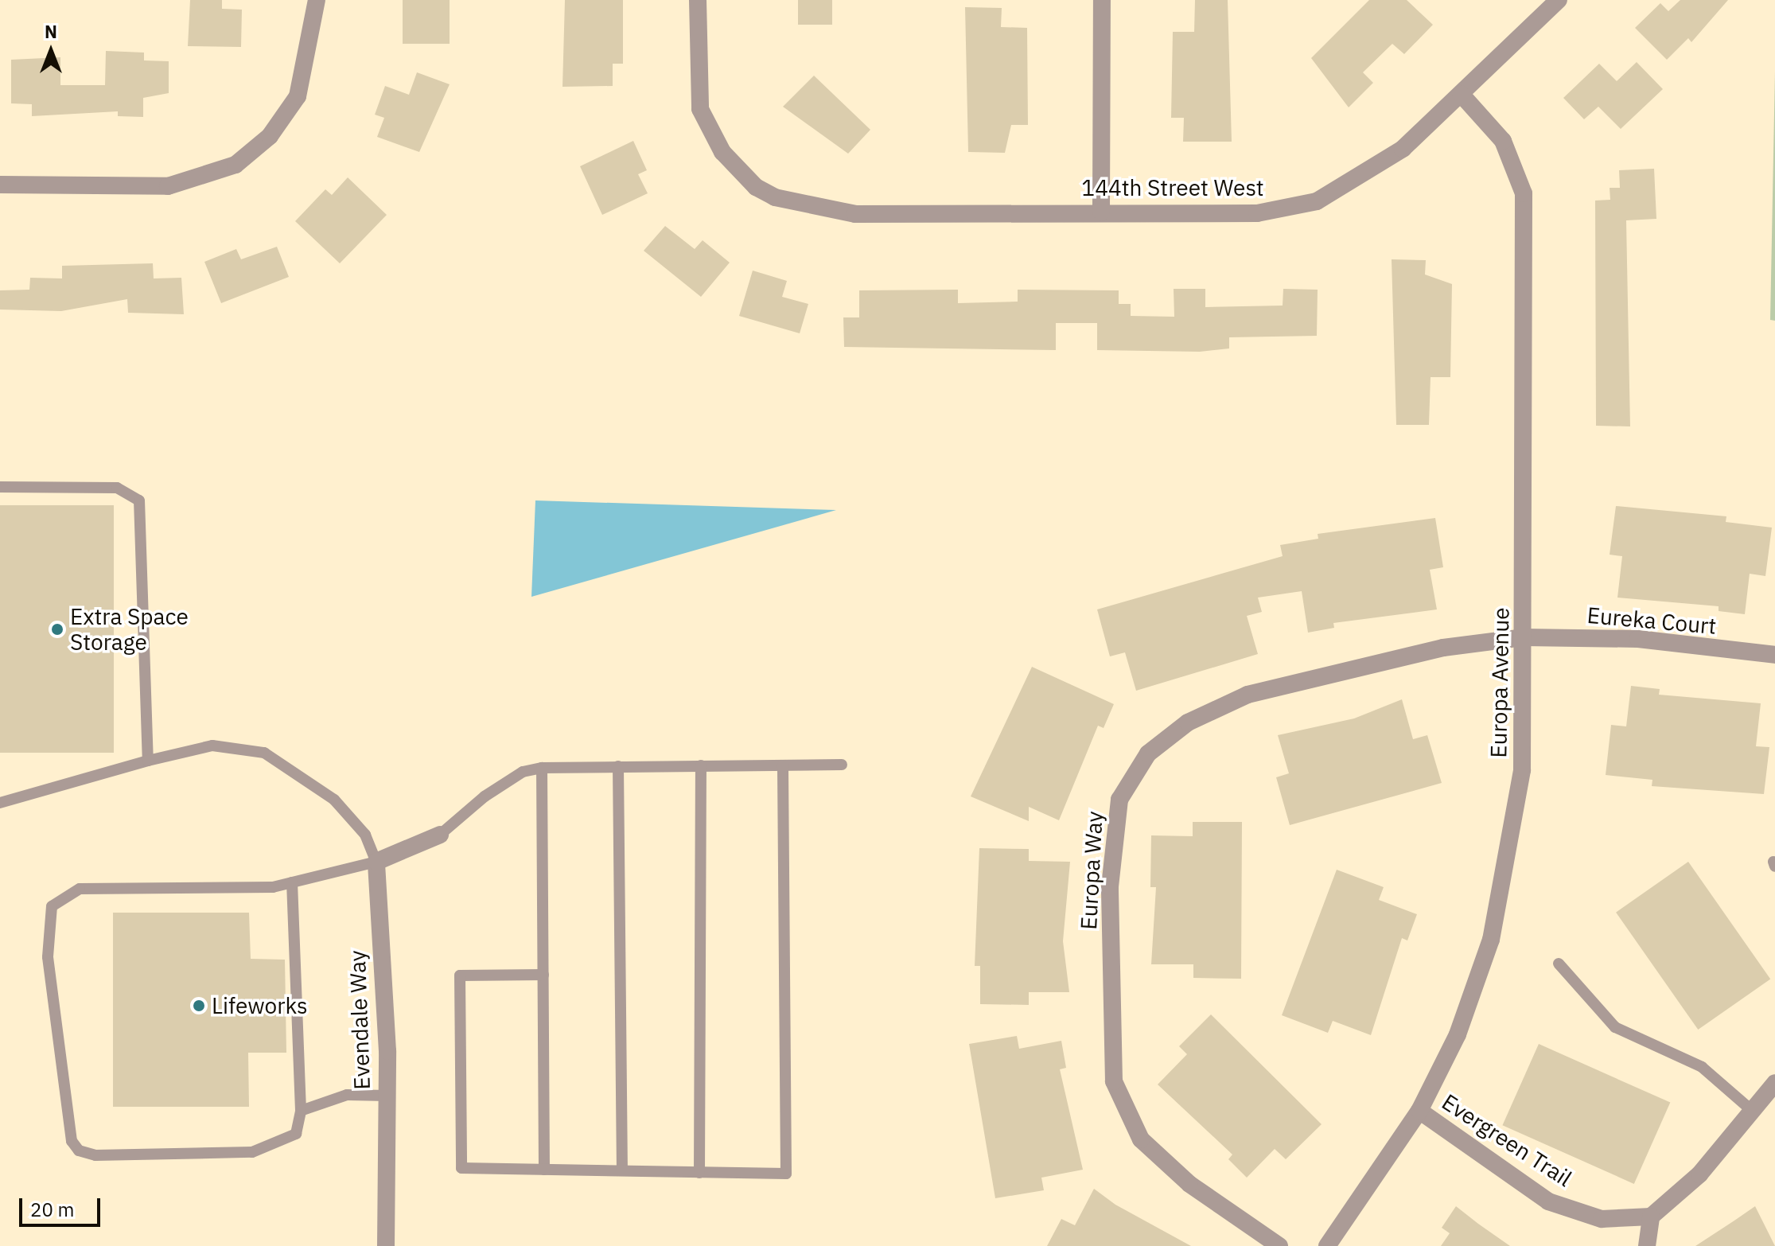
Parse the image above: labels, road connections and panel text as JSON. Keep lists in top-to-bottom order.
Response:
{
  "streets": {
    "street": [
      "144th Street West",
      "Eureka Court",
      "Europa Avenue",
      "Europa Way",
      "Evendale Way",
      "Evergreen Trail"
    ]
  },
  "crossings": [
    ["144th Street West", "Europa Avenue"],
    ["Eureka Court", "Europa Avenue"],
    ["Eureka Court", "Europa Way"],
    ["Europa Avenue", "Europa Way"],
    ["Europa Avenue", "Evergreen Trail"]
  ],
  "places": ["Extra Space Storage", "Lifeworks"],
  "scale_bar": "20 m",
  "north": "top"
}
